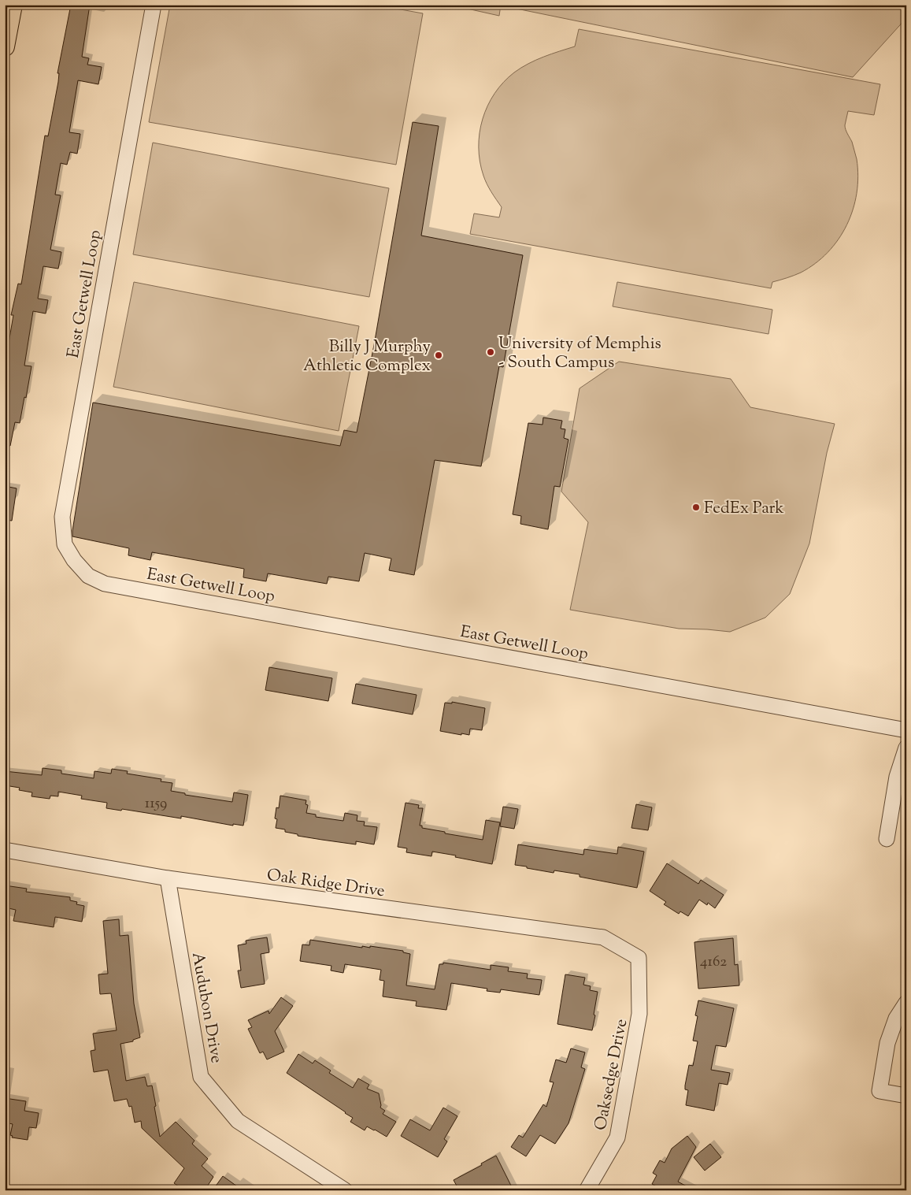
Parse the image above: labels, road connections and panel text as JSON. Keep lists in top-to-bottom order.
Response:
{
  "streets": {
    "street": [
      "East Getwell Loop",
      "Oak Ridge Drive",
      "Audubon Drive",
      "Oaksedge Drive"
    ]
  },
  "crossings": [
    ["Oak Ridge Drive", "Audubon Drive"],
    ["Oak Ridge Drive", "Oaksedge Drive"]
  ],
  "places": ["University of Memphis - South Campus", "Billy J Murphy Athletic Complex", "FedEx Park"],
  "house_numbers": ["1159", "4162"]
}
